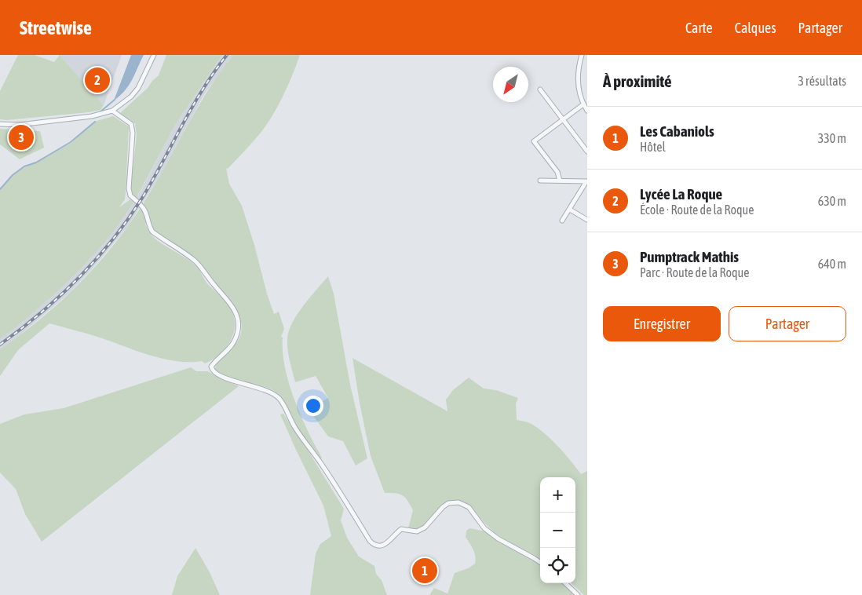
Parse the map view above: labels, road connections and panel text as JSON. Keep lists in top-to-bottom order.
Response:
{
  "north": "bottom left",
  "page": {
    "header": "Streetwise",
    "nav": ["Carte", "Calques", "Partager"],
    "heading": ["À proximité", "3 résultats"],
    "pins": ["2", "3", "1"],
    "list": [
      {
        "mark": "1",
        "name": "Les Cabaniols",
        "note": "Hôtel",
        "value": "330 m"
      },
      {
        "mark": "2",
        "name": "Lycée La Roque",
        "note": "École · Route de la Roque",
        "value": "630 m"
      },
      {
        "mark": "3",
        "name": "Pumptrack Mathis",
        "note": "Parc · Route de la Roque",
        "value": "640 m"
      }
    ],
    "buttons": ["Enregistrer", "Partager"],
    "map_buttons": ["+", "−"]
  }
}
